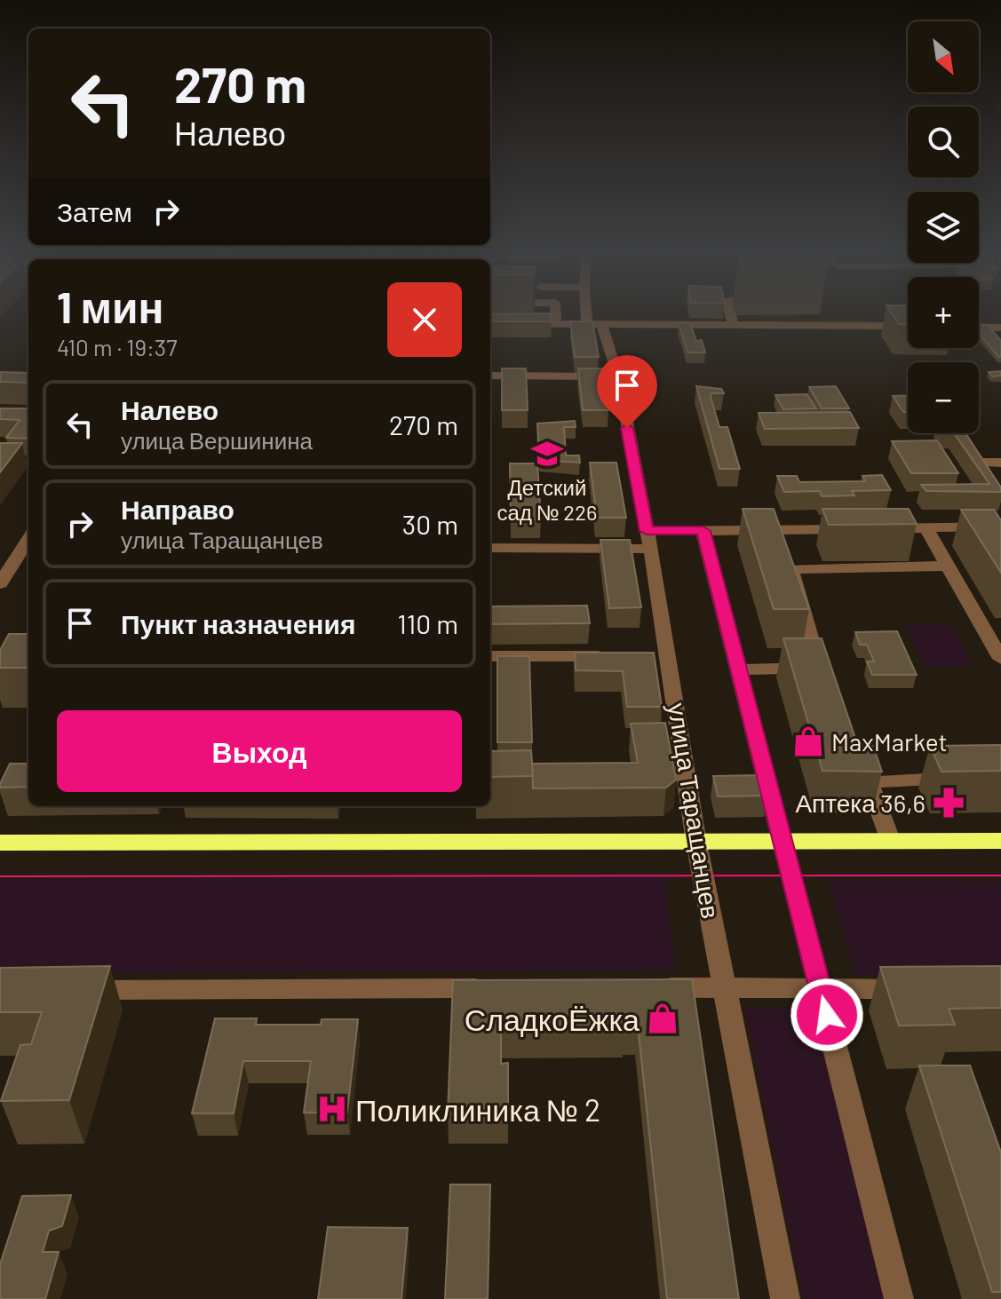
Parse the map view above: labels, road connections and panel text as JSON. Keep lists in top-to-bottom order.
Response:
{
  "streets": {
    "street": ["улица Таращанцев"]
  },
  "places": {
    "school or university": ["Детский сад № 226"],
    "shop": ["MaxMarket", "СладкоЁжка"],
    "pharmacy": ["Аптека 36,6"],
    "hospital": ["Поликлиника № 2"]
  },
  "north": "bottom right",
  "page": {
    "map_buttons": ["+", "−"],
    "turn": ["270 m", "Налево"],
    "then": "Затем",
    "heading": ["1 мин", "410 m · 19:37"],
    "list": [
      {
        "name": "Налево",
        "note": "улица Вершинина",
        "value": "270 m"
      },
      {
        "name": "Направо",
        "note": "улица Таращанцев",
        "value": "30 m"
      },
      {
        "name": "Пункт назначения",
        "value": "110 m"
      }
    ],
    "buttons": "Выход"
  }
}
